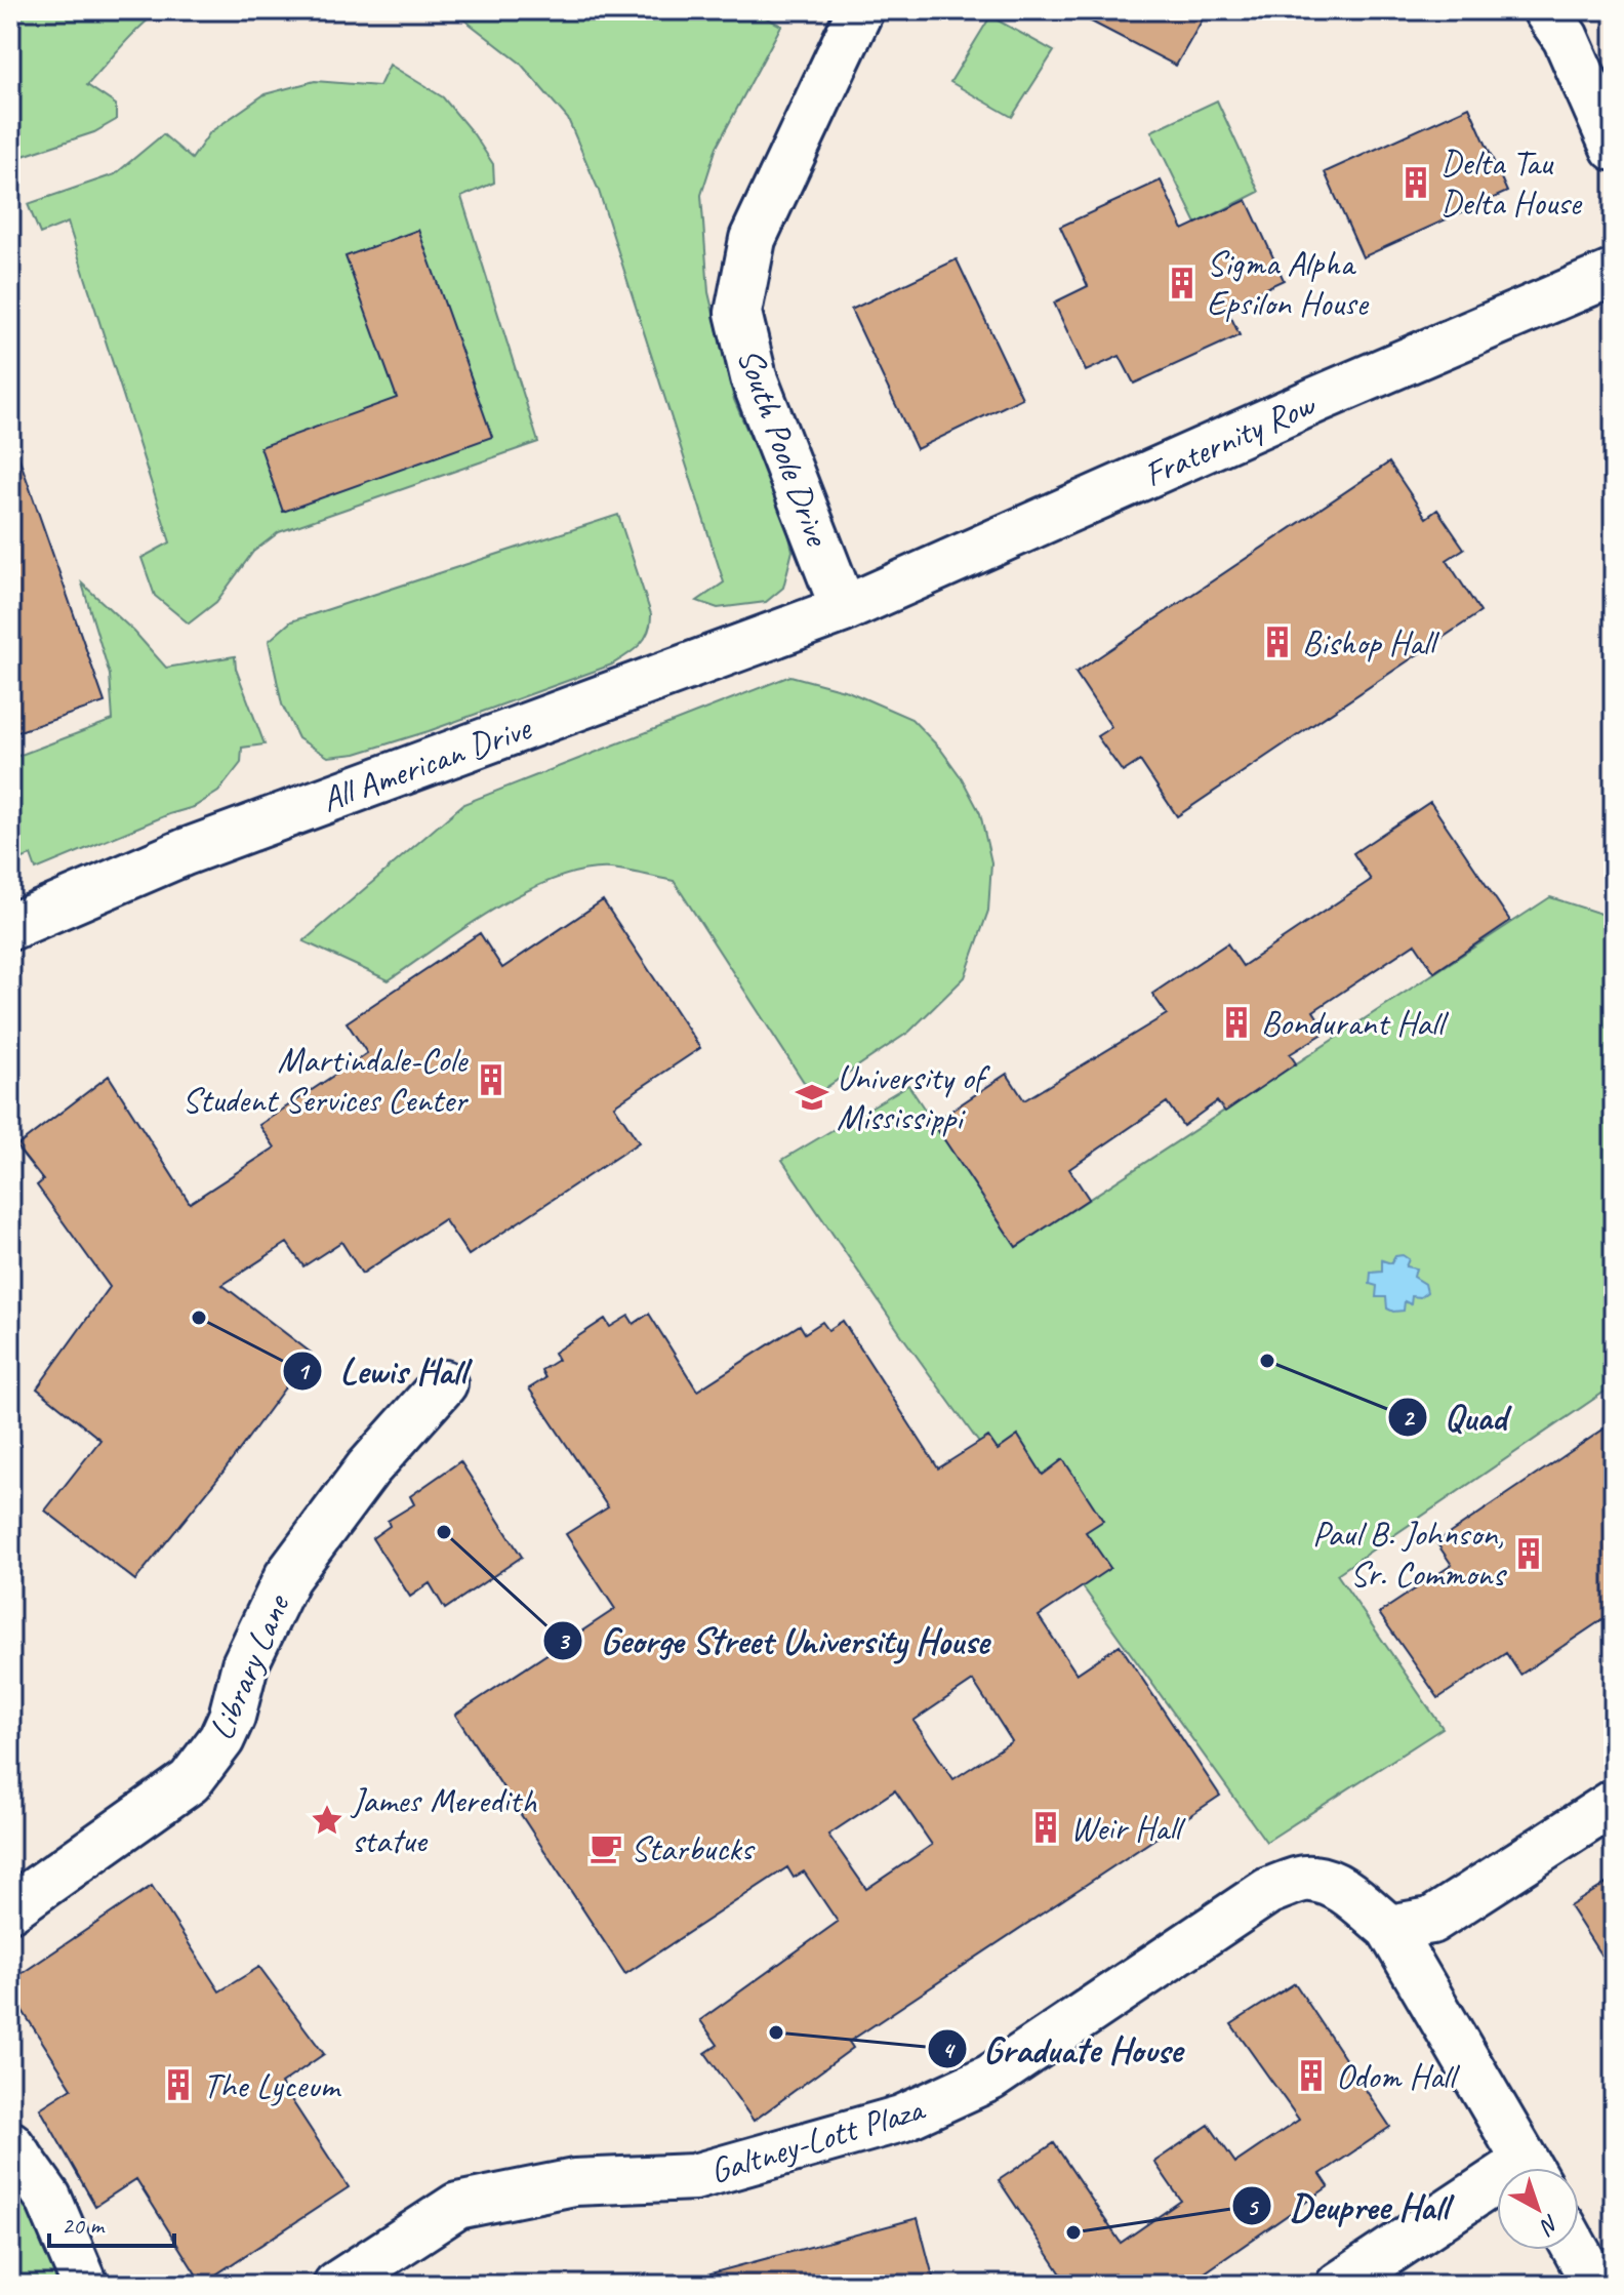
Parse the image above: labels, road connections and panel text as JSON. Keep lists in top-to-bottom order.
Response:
{
  "streets": {
    "street": [
      "Fraternity Row",
      "South Poole Drive",
      "All American Drive",
      "Library Lane",
      "Galtney-Lott Plaza"
    ]
  },
  "crossings": [
    ["Fraternity Row", "South Poole Drive"],
    ["Fraternity Row", "All American Drive"],
    ["South Poole Drive", "All American Drive"]
  ],
  "places": {
    "building": [
      "Delta Tau Delta House",
      "Sigma Alpha Epsilon House",
      "Bishop Hall",
      "Bondurant Hall",
      "Martindale-Cole Student Services Center",
      "Paul B. Johnson, Sr. Commons",
      "Weir Hall",
      "Odom Hall",
      "The Lyceum"
    ],
    "school or university": ["University of Mississippi"],
    "other": [
      "Lewis Hall",
      "Quad",
      "George Street University House",
      "Graduate House",
      "Deupree Hall"
    ],
    "place": ["James Meredith statue"],
    "cafe": ["Starbucks"]
  },
  "scale_bar": "20 m",
  "north": "bottom right"
}
